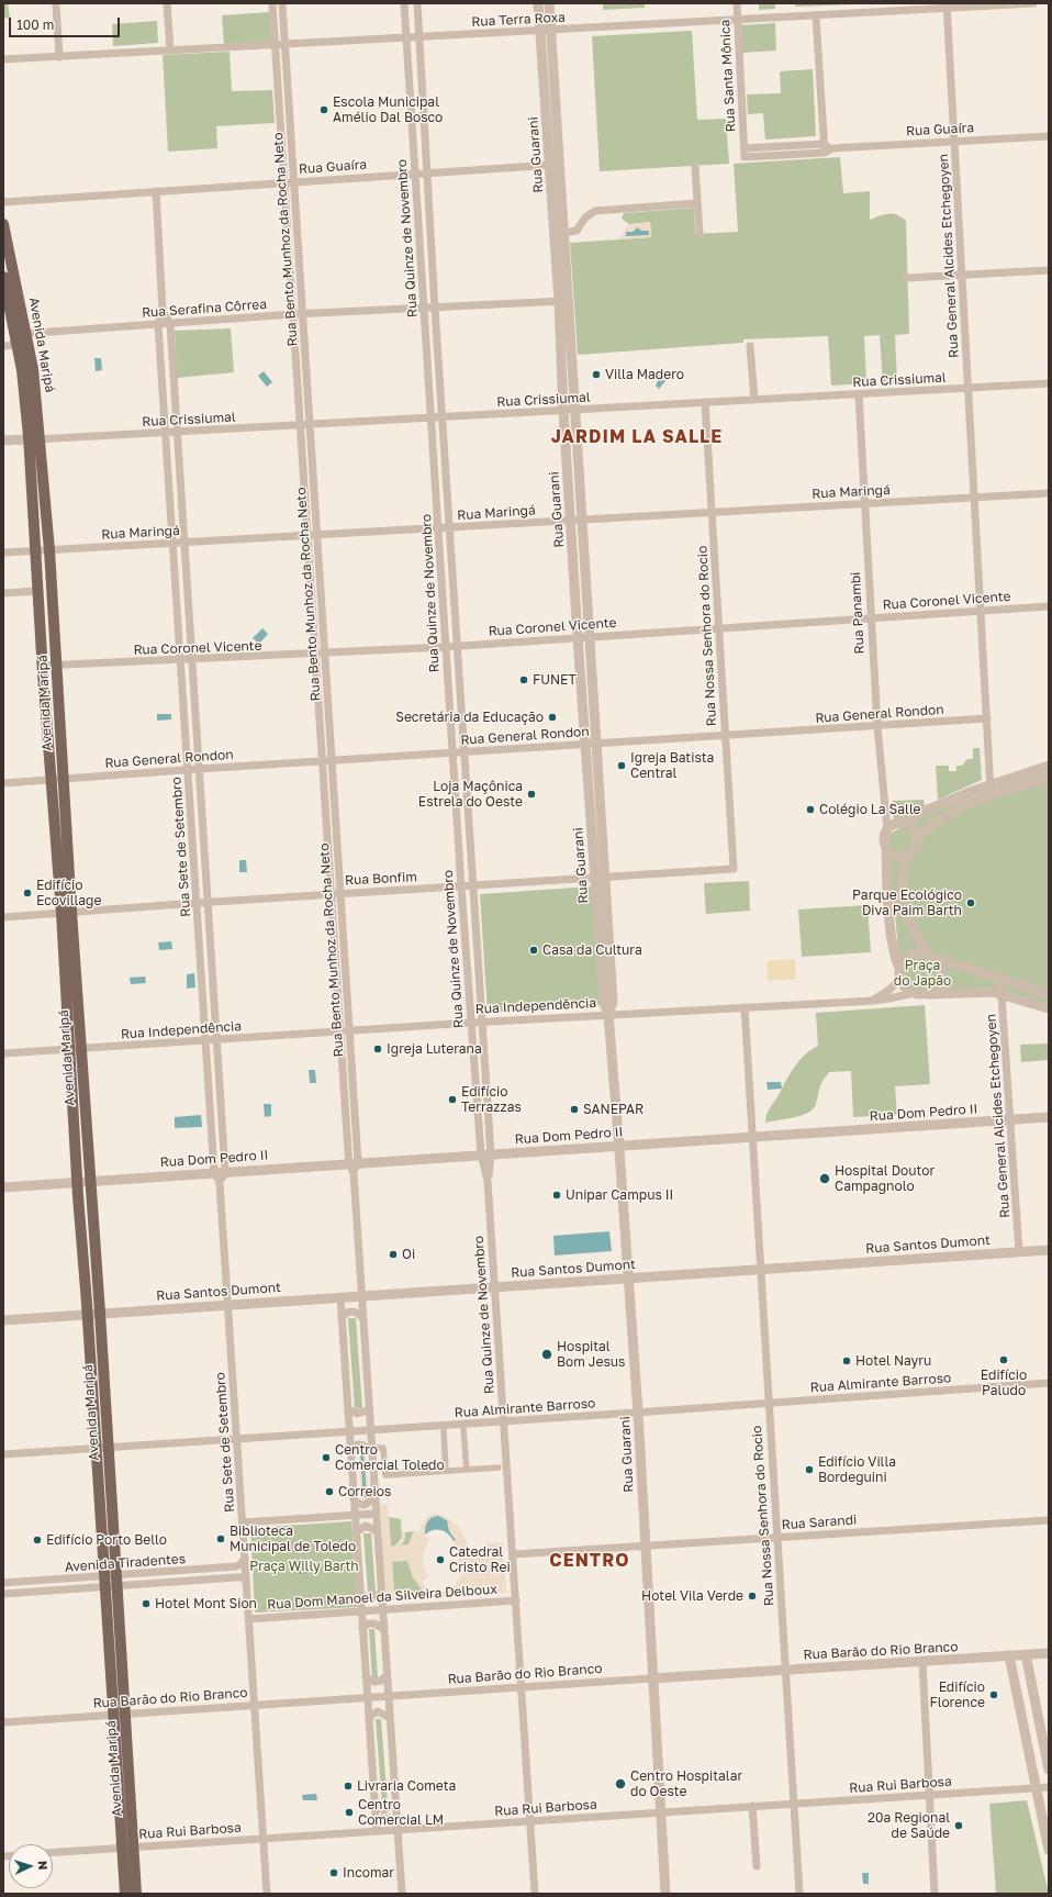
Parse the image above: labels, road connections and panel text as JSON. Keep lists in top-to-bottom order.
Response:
{
  "streets": {
    "main road": ["Avenida Maripá"],
    "street": [
      "Rua Terra Roxa",
      "Rua Santa Mônica",
      "Rua Guaíra",
      "Rua Guarani",
      "Rua Quinze de Novembro",
      "Rua Bento Munhoz da Rocha Neto",
      "Rua General Alcides Etchegoyen",
      "Rua Serafina Côrrea",
      "Rua Crissiumal",
      "Rua Maringá",
      "Rua Coronel Vicente",
      "Rua Panambi",
      "Rua Nossa Senhora do Rocio",
      "Rua General Rondon",
      "Rua Sete de Setembro",
      "Rua Bonfim",
      "Rua Independência",
      "Rua Dom Pedro II",
      "Rua Santos Dumont",
      "Rua Almirante Barroso",
      "Rua Sarandi",
      "Avenida Tiradentes",
      "Rua Dom Manoel da Silveira Delboux",
      "Rua Barão do Rio Branco",
      "Rua Rui Barbosa"
    ]
  },
  "crossings": [
    ["Rua Terra Roxa", "Rua Santa Mônica"],
    ["Rua Terra Roxa", "Rua Guarani"],
    ["Rua Terra Roxa", "Rua Quinze de Novembro"],
    ["Rua Terra Roxa", "Rua Bento Munhoz da Rocha Neto"],
    ["Rua Terra Roxa", "Rua General Alcides Etchegoyen"],
    ["Rua Guaíra", "Rua Guarani"],
    ["Rua Guaíra", "Rua Quinze de Novembro"],
    ["Rua Guaíra", "Rua Bento Munhoz da Rocha Neto"],
    ["Rua Guaíra", "Rua General Alcides Etchegoyen"],
    ["Rua Guaíra", "Rua Sete de Setembro"],
    ["Rua Guarani", "Rua Serafina Côrrea"],
    ["Rua Guarani", "Rua Crissiumal"],
    ["Rua Guarani", "Rua Maringá"],
    ["Rua Guarani", "Rua Coronel Vicente"],
    ["Rua Guarani", "Rua General Rondon"],
    ["Rua Guarani", "Rua Bonfim"],
    ["Rua Guarani", "Rua Independência"],
    ["Rua Guarani", "Rua Dom Pedro II"],
    ["Rua Guarani", "Rua Santos Dumont"],
    ["Rua Guarani", "Rua Almirante Barroso"],
    ["Rua Guarani", "Rua Sarandi"],
    ["Rua Guarani", "Rua Barão do Rio Branco"],
    ["Rua Guarani", "Rua Rui Barbosa"],
    ["Rua Quinze de Novembro", "Rua Serafina Côrrea"],
    ["Rua Quinze de Novembro", "Rua Crissiumal"],
    ["Rua Quinze de Novembro", "Rua Maringá"],
    ["Rua Quinze de Novembro", "Rua Coronel Vicente"],
    ["Rua Quinze de Novembro", "Rua General Rondon"],
    ["Rua Quinze de Novembro", "Rua Bonfim"],
    ["Rua Quinze de Novembro", "Rua Independência"],
    ["Rua Quinze de Novembro", "Rua Dom Pedro II"],
    ["Rua Quinze de Novembro", "Rua Santos Dumont"],
    ["Rua Quinze de Novembro", "Rua Almirante Barroso"],
    ["Rua Quinze de Novembro", "Rua Sarandi"],
    ["Rua Quinze de Novembro", "Rua Dom Manoel da Silveira Delboux"],
    ["Rua Quinze de Novembro", "Rua Barão do Rio Branco"],
    ["Rua Quinze de Novembro", "Rua Rui Barbosa"],
    ["Rua Bento Munhoz da Rocha Neto", "Rua Serafina Côrrea"],
    ["Rua Bento Munhoz da Rocha Neto", "Rua Crissiumal"],
    ["Rua Bento Munhoz da Rocha Neto", "Rua Maringá"],
    ["Rua Bento Munhoz da Rocha Neto", "Rua Coronel Vicente"],
    ["Rua Bento Munhoz da Rocha Neto", "Rua General Rondon"],
    ["Rua Bento Munhoz da Rocha Neto", "Rua Bonfim"],
    ["Rua Bento Munhoz da Rocha Neto", "Rua Independência"],
    ["Rua Bento Munhoz da Rocha Neto", "Rua Dom Pedro II"],
    ["Rua General Alcides Etchegoyen", "Rua Crissiumal"],
    ["Rua General Alcides Etchegoyen", "Rua Maringá"],
    ["Rua General Alcides Etchegoyen", "Rua Coronel Vicente"],
    ["Rua General Alcides Etchegoyen", "Rua General Rondon"],
    ["Rua General Alcides Etchegoyen", "Rua Dom Pedro II"],
    ["Rua General Alcides Etchegoyen", "Rua Santos Dumont"],
    ["Rua Serafina Côrrea", "Avenida Maripá"],
    ["Rua Serafina Côrrea", "Rua Sete de Setembro"],
    ["Avenida Maripá", "Rua Crissiumal"],
    ["Avenida Maripá", "Rua Maringá"],
    ["Avenida Maripá", "Rua Coronel Vicente"],
    ["Avenida Maripá", "Rua General Rondon"],
    ["Avenida Maripá", "Rua Bonfim"],
    ["Avenida Maripá", "Rua Independência"],
    ["Avenida Maripá", "Rua Dom Pedro II"],
    ["Avenida Maripá", "Rua Santos Dumont"],
    ["Avenida Maripá", "Rua Almirante Barroso"],
    ["Avenida Maripá", "Avenida Tiradentes"],
    ["Avenida Maripá", "Rua Barão do Rio Branco"],
    ["Avenida Maripá", "Rua Rui Barbosa"],
    ["Rua Crissiumal", "Rua Panambi"],
    ["Rua Crissiumal", "Rua Nossa Senhora do Rocio"],
    ["Rua Crissiumal", "Rua Sete de Setembro"],
    ["Rua Maringá", "Rua Panambi"],
    ["Rua Maringá", "Rua Nossa Senhora do Rocio"],
    ["Rua Maringá", "Rua Sete de Setembro"],
    ["Rua Coronel Vicente", "Rua Panambi"],
    ["Rua Coronel Vicente", "Rua Nossa Senhora do Rocio"],
    ["Rua Coronel Vicente", "Rua Sete de Setembro"],
    ["Rua Panambi", "Rua General Rondon"],
    ["Rua Nossa Senhora do Rocio", "Rua General Rondon"],
    ["Rua Nossa Senhora do Rocio", "Rua Bonfim"],
    ["Rua Nossa Senhora do Rocio", "Rua Independência"],
    ["Rua Nossa Senhora do Rocio", "Rua Dom Pedro II"],
    ["Rua Nossa Senhora do Rocio", "Rua Santos Dumont"],
    ["Rua Nossa Senhora do Rocio", "Rua Almirante Barroso"],
    ["Rua Nossa Senhora do Rocio", "Rua Sarandi"],
    ["Rua Nossa Senhora do Rocio", "Rua Barão do Rio Branco"],
    ["Rua Nossa Senhora do Rocio", "Rua Rui Barbosa"],
    ["Rua General Rondon", "Rua Sete de Setembro"],
    ["Rua Sete de Setembro", "Rua Bonfim"],
    ["Rua Sete de Setembro", "Rua Independência"],
    ["Rua Sete de Setembro", "Rua Dom Pedro II"],
    ["Rua Sete de Setembro", "Rua Santos Dumont"],
    ["Rua Sete de Setembro", "Rua Almirante Barroso"],
    ["Rua Sete de Setembro", "Avenida Tiradentes"],
    ["Rua Sete de Setembro", "Rua Dom Manoel da Silveira Delboux"],
    ["Rua Sete de Setembro", "Rua Barão do Rio Branco"],
    ["Rua Sete de Setembro", "Rua Rui Barbosa"]
  ],
  "districts": ["JARDIM LA SALLE", "CENTRO"],
  "parks": ["Praça do Japão", "Praça Willy Barth"],
  "places": [
    "Escola Municipal Amélio Dal Bosco",
    "Villa Madero",
    "FUNET",
    "Secretária da Educação",
    "Igreja Batista Central",
    "Loja Maçônica Estrela do Oeste",
    "Colégio La Salle",
    "Edifício Ecovillage",
    "Parque Ecológico Diva Paim Barth",
    "Casa da Cultura",
    "Igreja Luterana",
    "Edifício Terrazzas",
    "SANEPAR",
    "Hospital Doutor Campagnolo",
    "Unipar Campus II",
    "Oi",
    "Hospital Bom Jesus",
    "Edifício Paludo",
    "Hotel Nayru",
    "Centro Comercial Toledo",
    "Edifício Villa Bordeguini",
    "Correios",
    "Biblioteca Municipal de Toledo",
    "Edifício Porto Bello",
    "Catedral Cristo Rei",
    "Hotel Vila Verde",
    "Hotel Mont Sion",
    "Edifício Florence",
    "Centro Hospitalar do Oeste",
    "Livraria Cometa",
    "Centro Comercial LM",
    "20ª Regional de Saúde",
    "Incomar"
  ],
  "scale_bar": "100 m",
  "north": "right"
}
